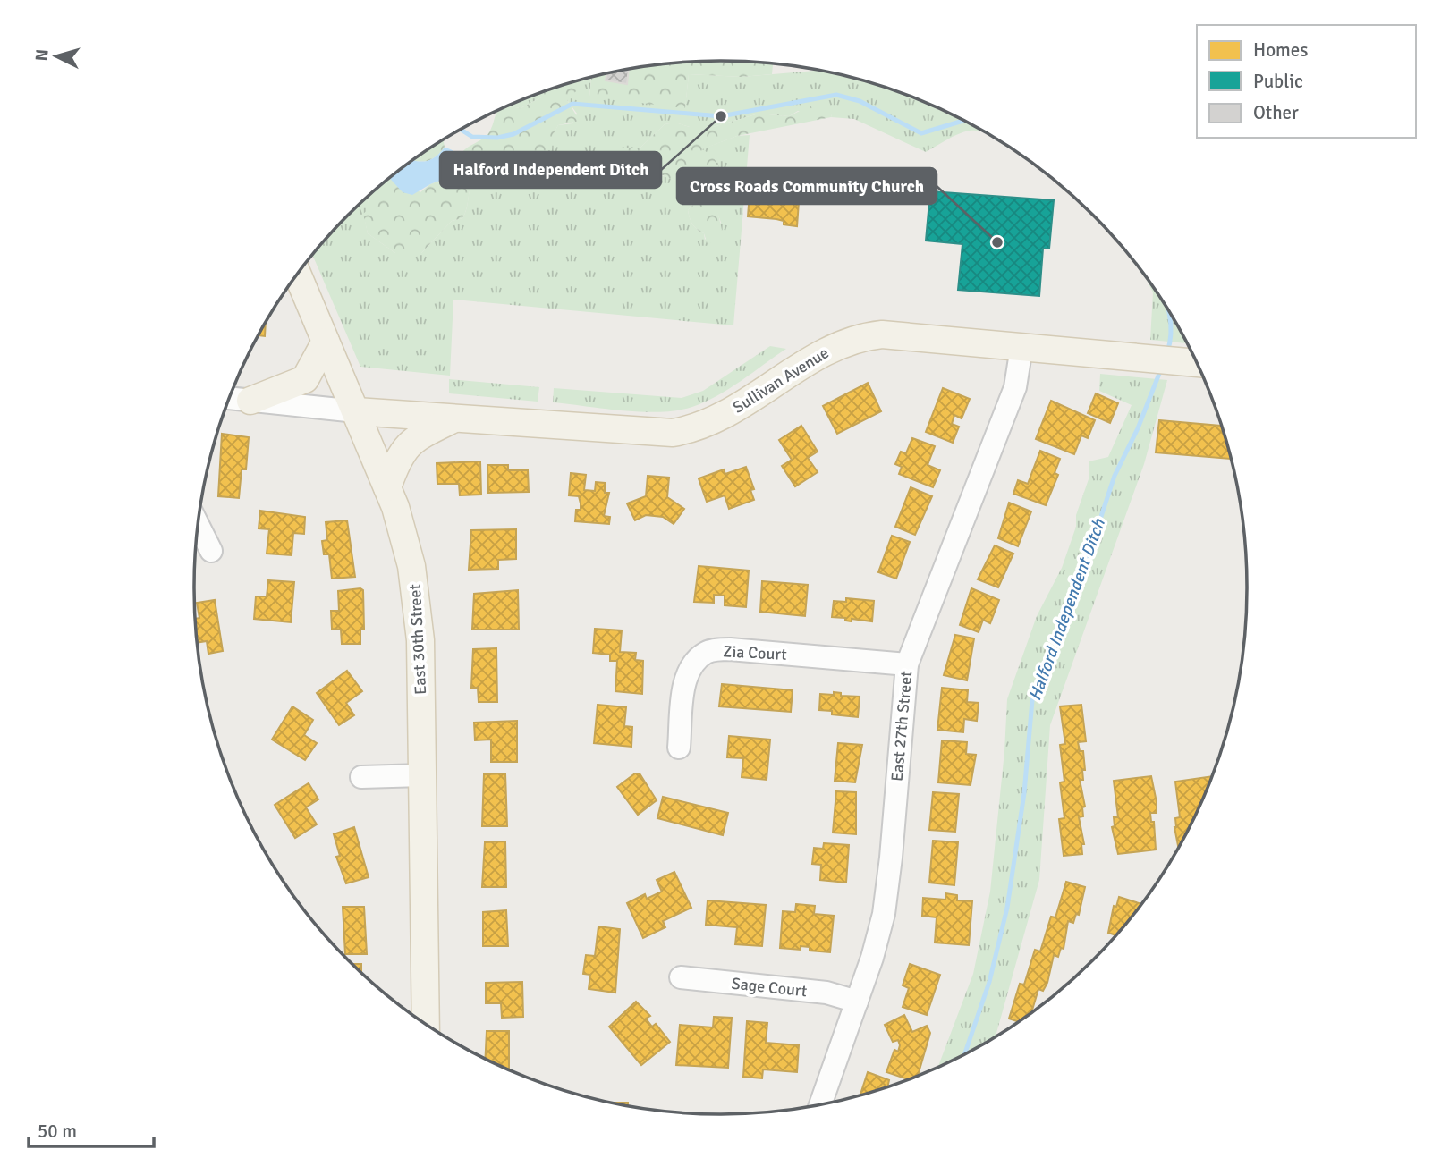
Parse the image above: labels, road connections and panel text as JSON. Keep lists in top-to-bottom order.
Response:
{
  "streets": {
    "main road": ["Sullivan Avenue", "East 30th Street"],
    "street": ["Zia Court", "East 27th Street", "Sage Court"]
  },
  "crossings": [
    ["Sullivan Avenue", "East 30th Street"],
    ["Sullivan Avenue", "East 27th Street"],
    ["Zia Court", "East 27th Street"],
    ["East 27th Street", "Sage Court"]
  ],
  "water": ["Halford Independent Ditch"],
  "places": ["Halford Independent Ditch", "Cross Roads Community Church"],
  "legend": ["Homes", "Public", "Other"],
  "scale_bar": "50 m",
  "north": "left"
}
